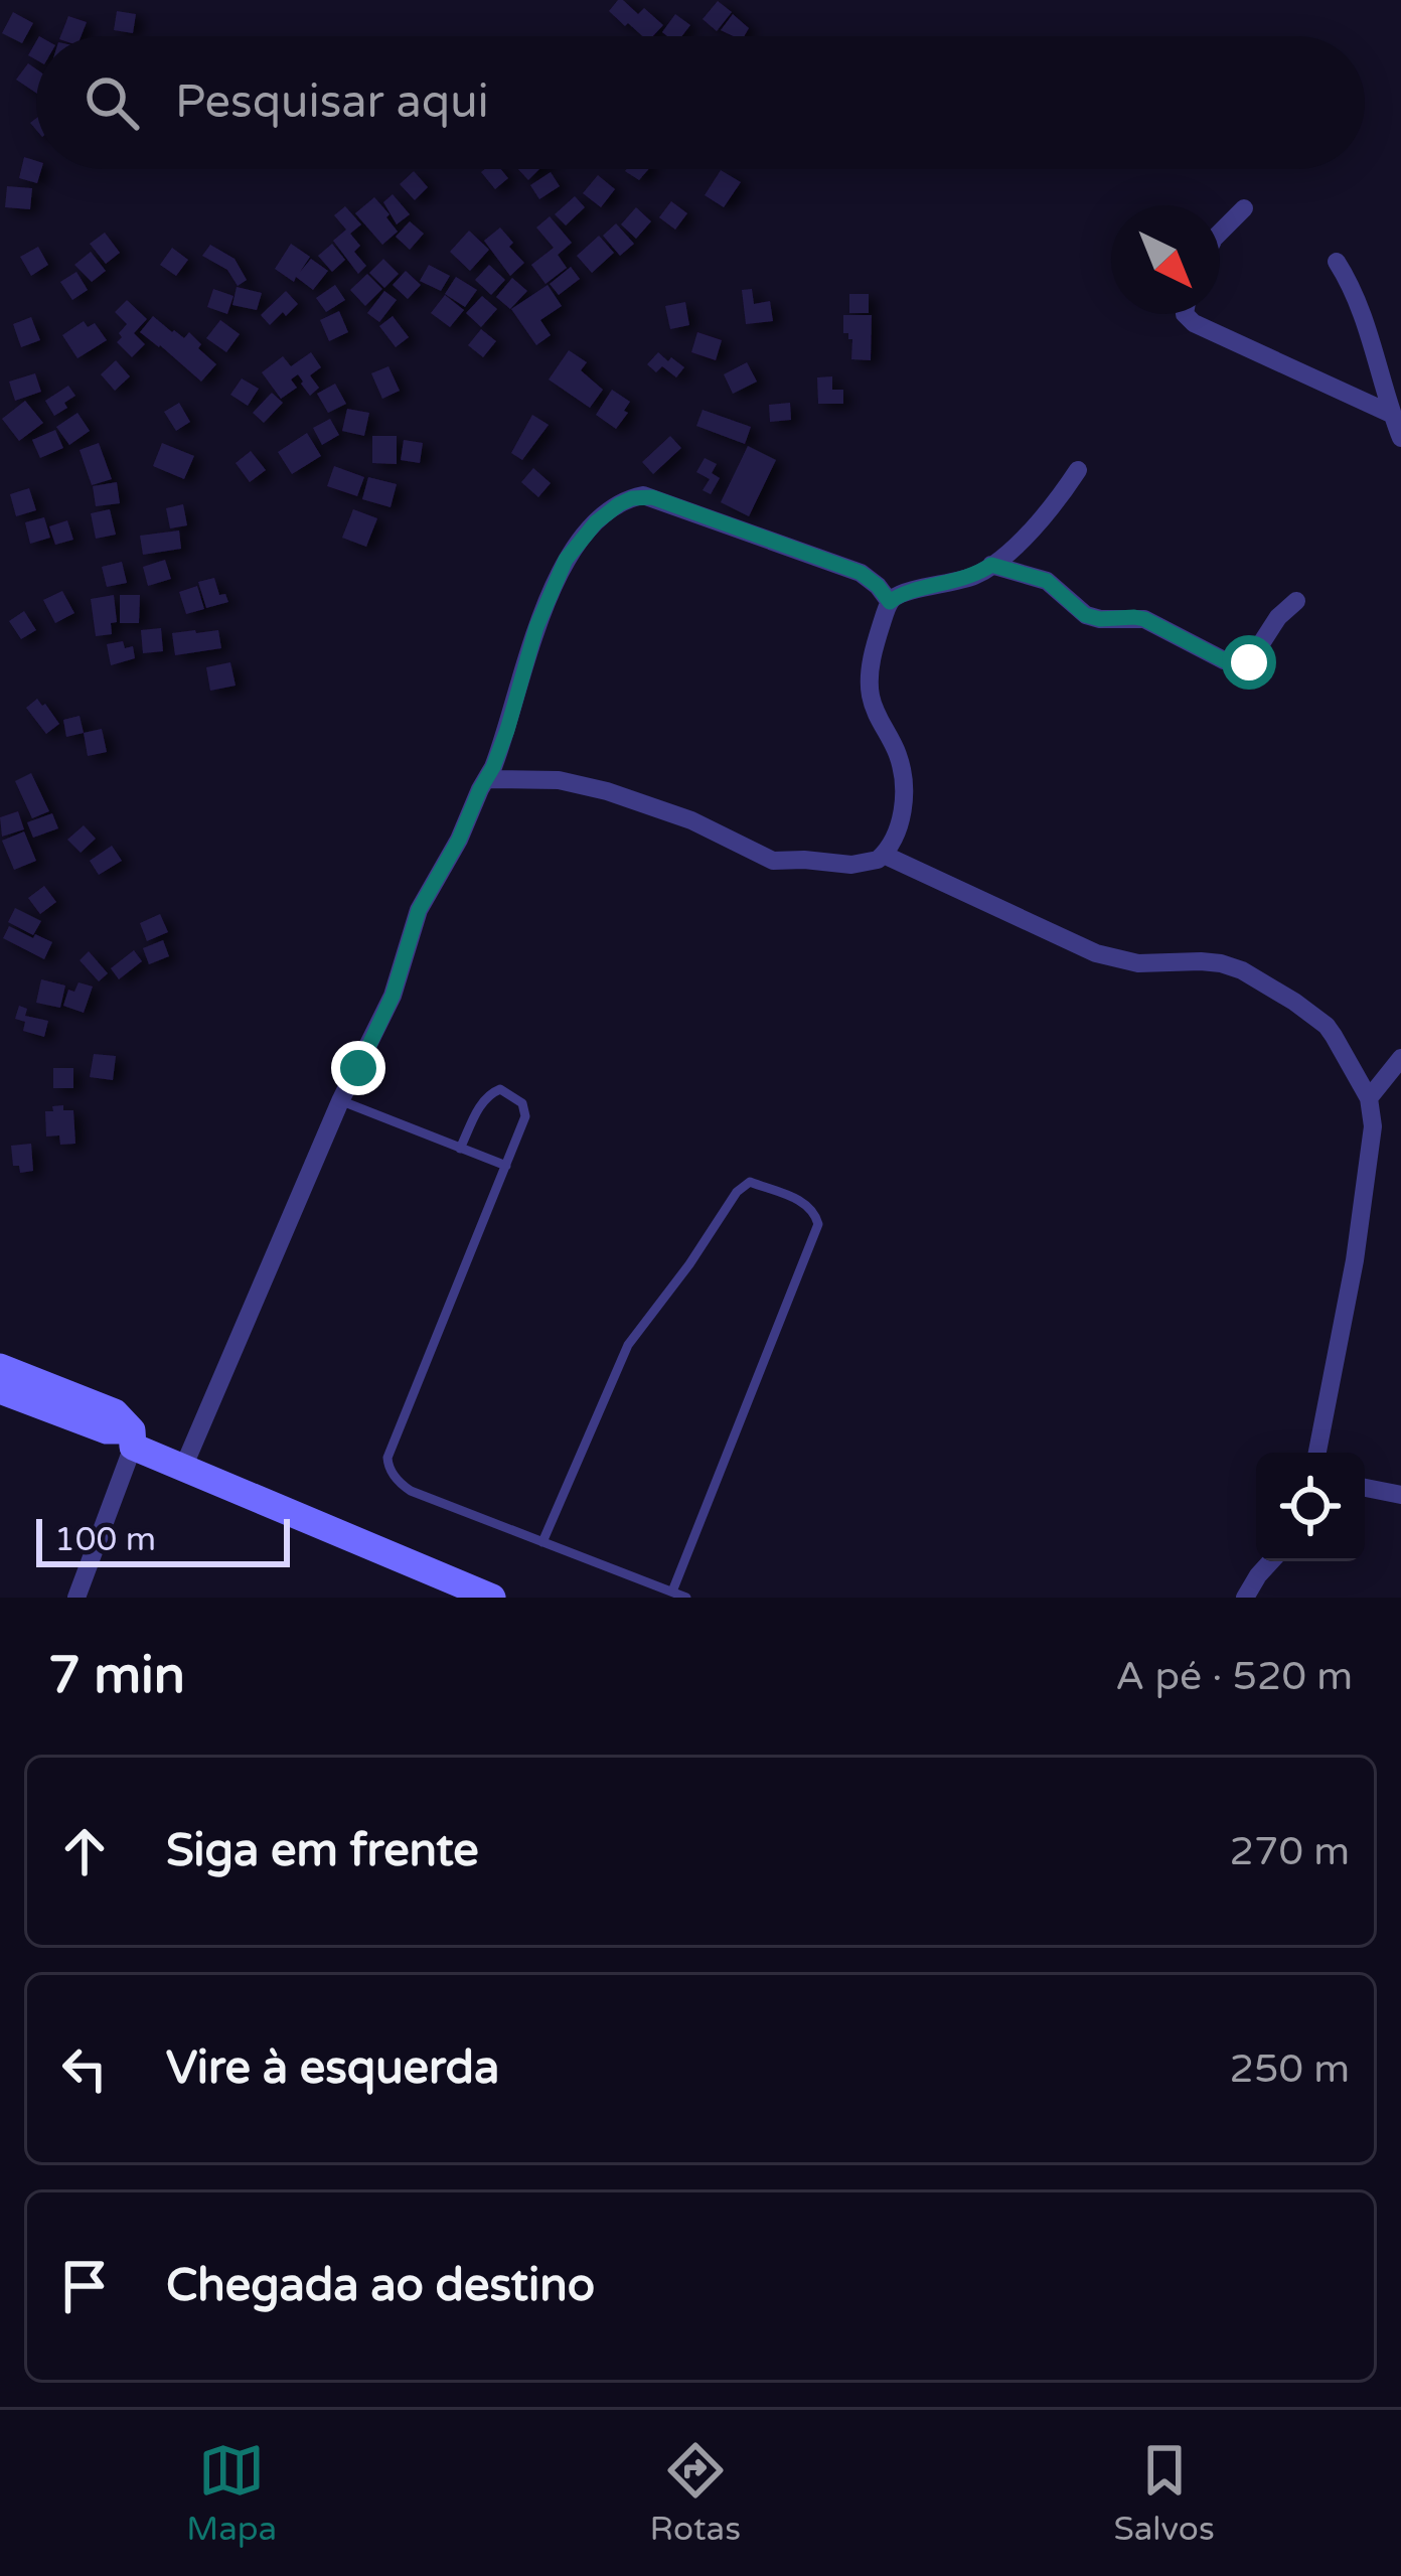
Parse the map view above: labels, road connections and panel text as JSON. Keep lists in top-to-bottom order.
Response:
{
  "scale_bar": "100 m",
  "north": "bottom right",
  "page": {
    "search": "Pesquisar aqui",
    "scale": "100 m",
    "heading": ["7 min", "A pé · 520 m"],
    "list": [
      ["Siga em frente", "270 m"],
      ["Vire à esquerda", "250 m"],
      "Chegada ao destino"
    ],
    "nav": ["Mapa", "Rotas", "Salvos"]
  }
}
